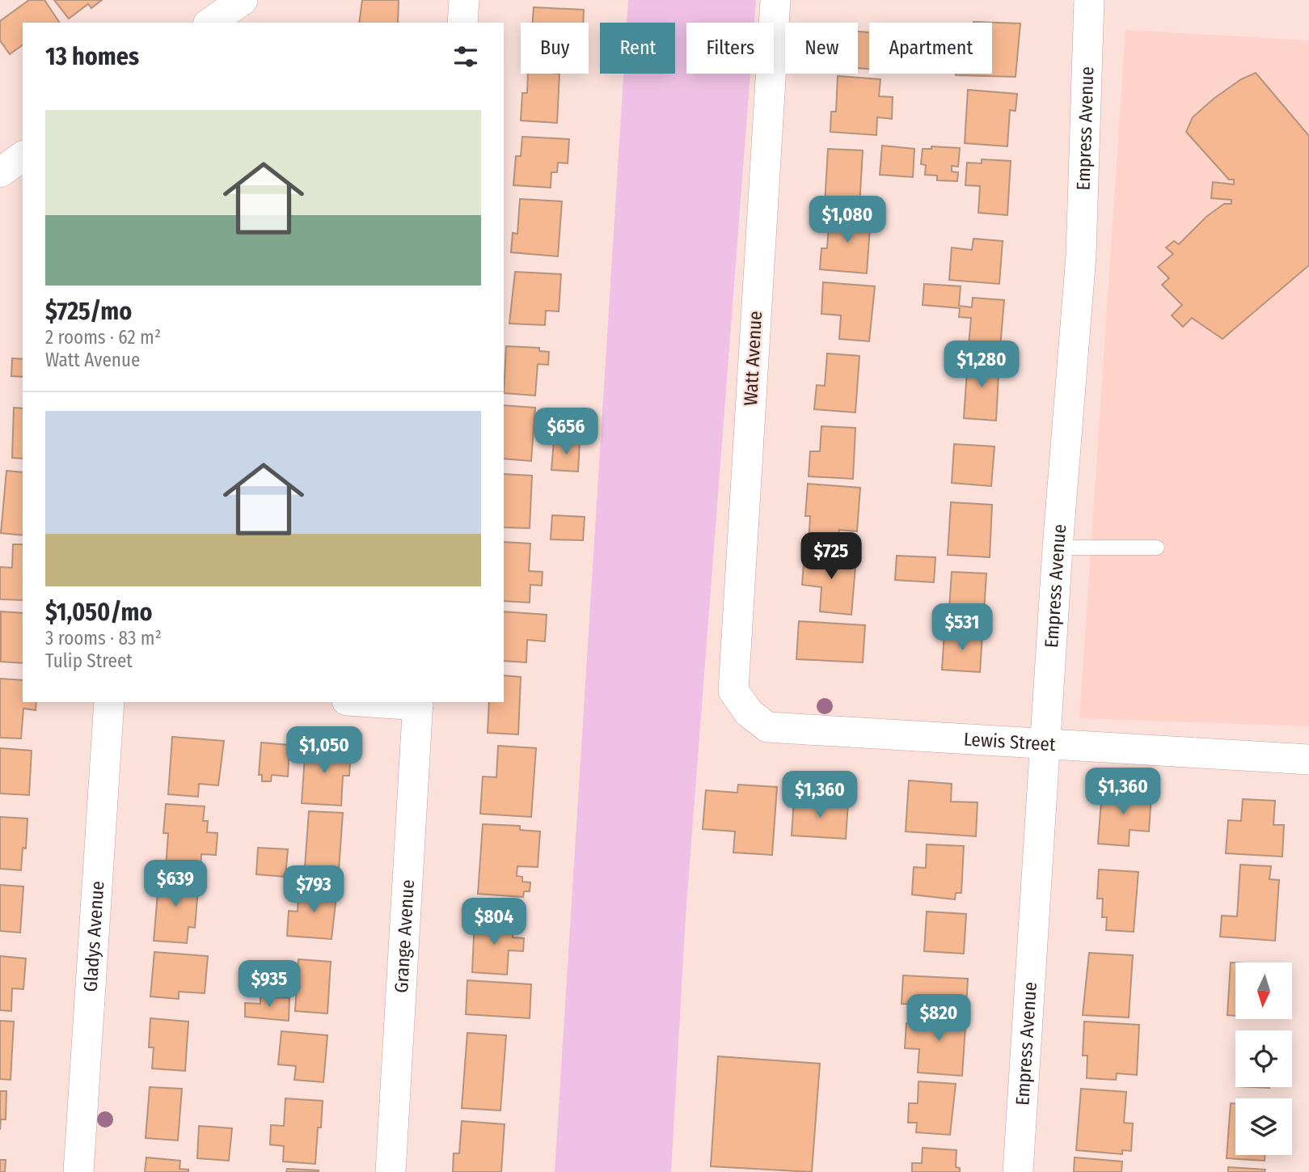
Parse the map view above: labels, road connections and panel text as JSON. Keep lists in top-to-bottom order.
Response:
{
  "streets": {
    "street": [
      "Empress Avenue",
      "Watt Avenue",
      "Lewis Street",
      "Gladys Avenue",
      "Grange Avenue"
    ]
  },
  "crossings": [
    ["Empress Avenue", "Lewis Street"],
    ["Watt Avenue", "Lewis Street"]
  ],
  "north": "bottom",
  "page": {
    "chip": [
      "Buy",
      "Rent",
      "Filters",
      "New",
      "Apartment"
    ],
    "heading": "13 homes",
    "list": [
      {
        "name": "$725/mo",
        "note": "2 rooms · 62 m² · Watt Avenue"
      },
      {
        "name": "$1,050/mo",
        "note": "3 rooms · 83 m² · Tulip Street"
      }
    ],
    "price": [
      "$1,080",
      "$1,280",
      "$656",
      "$725",
      "$531",
      "$1,050",
      "$1,360",
      "$1,360",
      "$639",
      "$793",
      "$804",
      "$935",
      "$820"
    ]
  }
}
